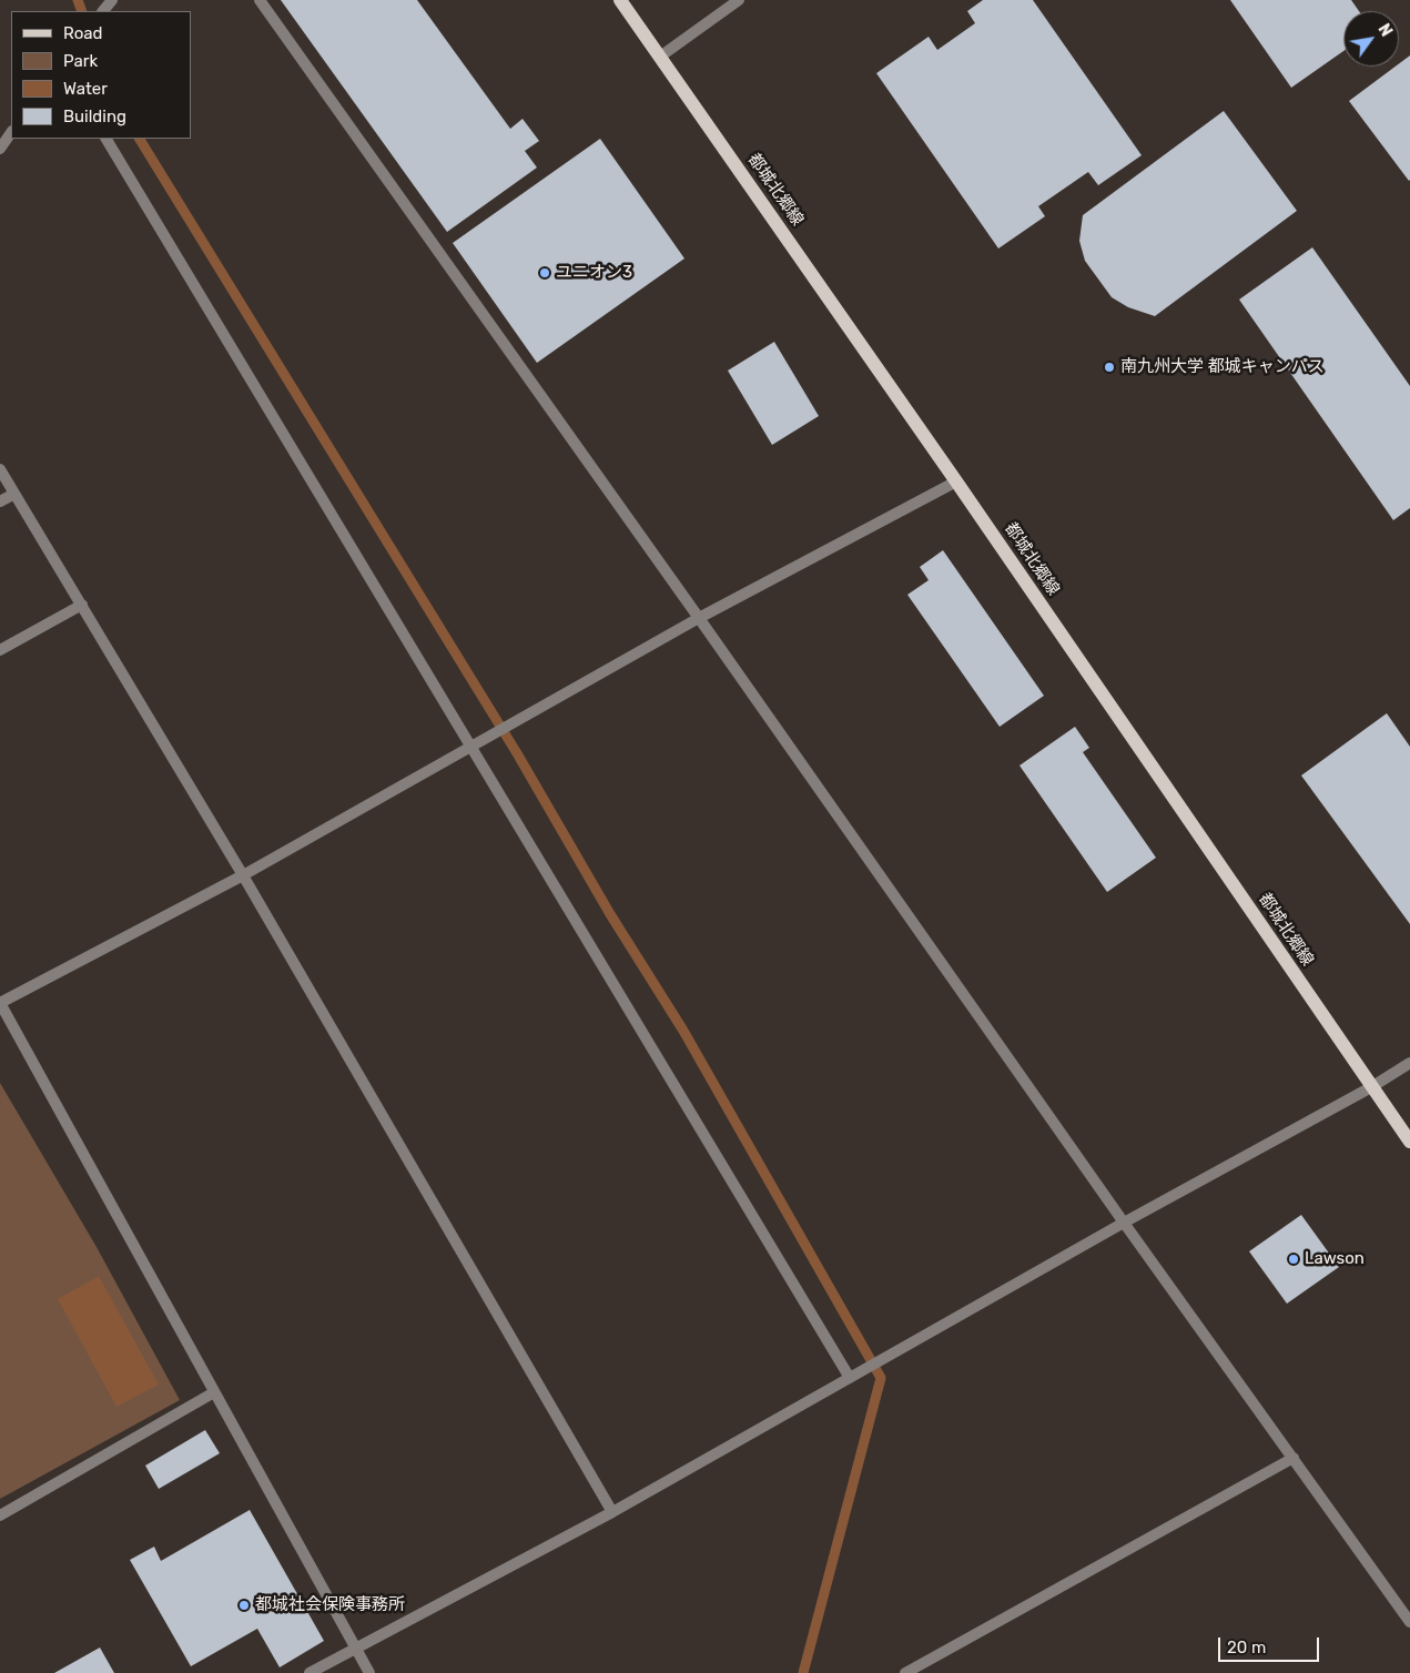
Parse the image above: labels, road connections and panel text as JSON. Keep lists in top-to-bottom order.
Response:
{
  "streets": {
    "main road": ["都城北郷線"]
  },
  "places": [
    "ユニオン3",
    "南九州大学 都城キャンパス",
    "Lawson",
    "都城社会保険事務所"
  ],
  "legend": [
    "Road",
    "Park",
    "Water",
    "Building"
  ],
  "scale_bar": "20 m",
  "north": "top right"
}
